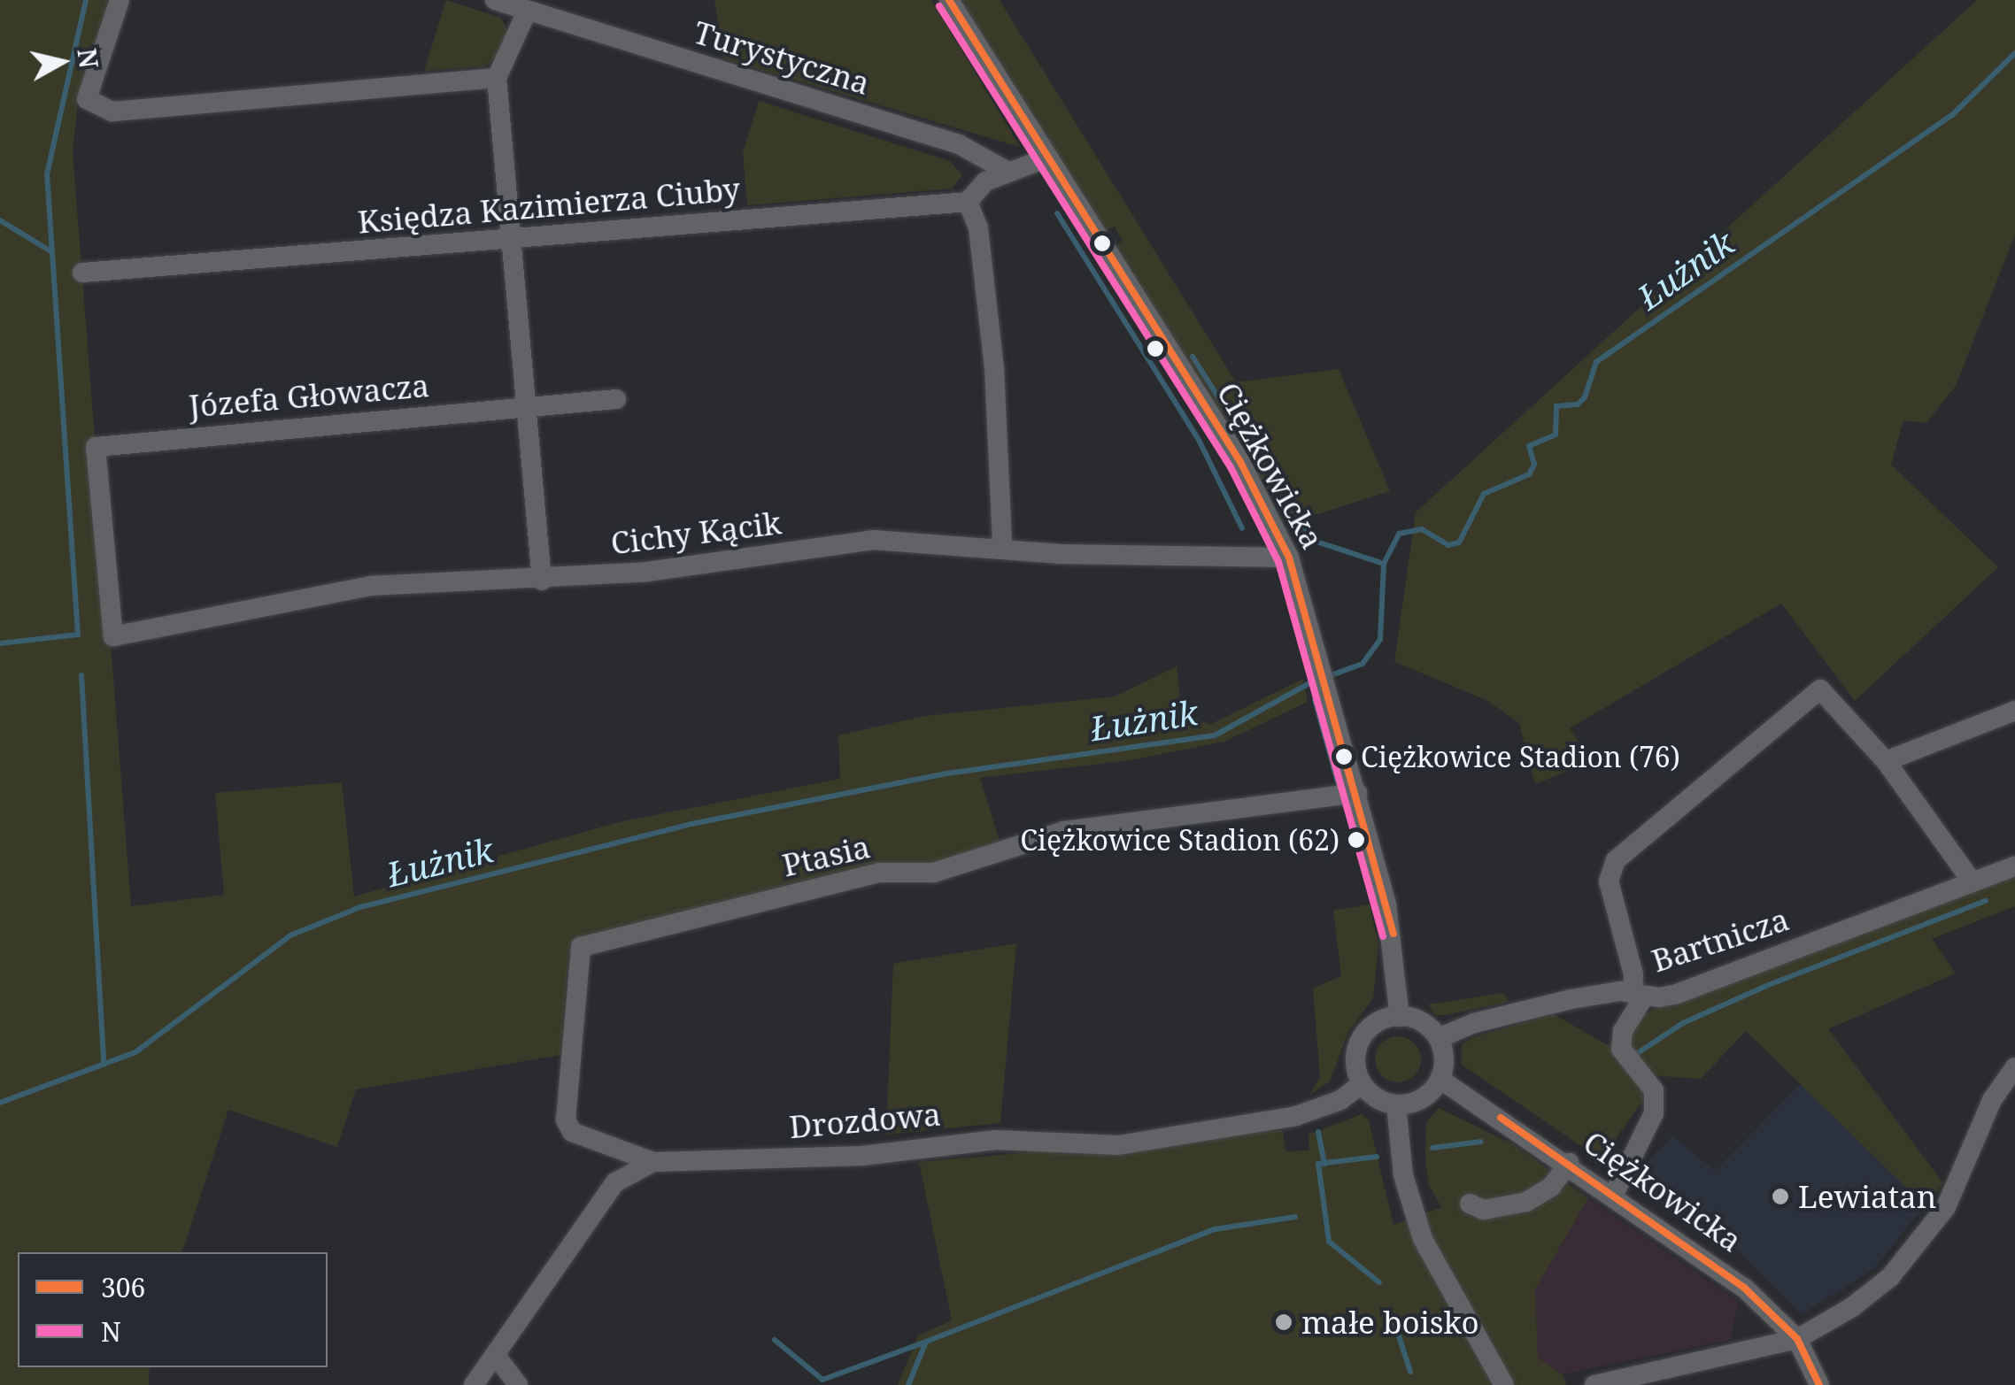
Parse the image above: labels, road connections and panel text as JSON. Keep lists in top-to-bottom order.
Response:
{
  "streets": {
    "street": [
      "Turystyczna",
      "Księdza Kazimierza Ciuby",
      "Józefa Głowacza",
      "Ciężkowicka",
      "Cichy Kącik",
      "Ptasia",
      "Bartnicza",
      "Drozdowa"
    ]
  },
  "crossings": [
    ["Józefa Głowacza", "Cichy Kącik"],
    ["Ciężkowicka", "Cichy Kącik"],
    ["Ciężkowicka", "Ptasia"],
    ["Ciężkowicka", "Bartnicza"],
    ["Ciężkowicka", "Drozdowa"],
    ["Ptasia", "Drozdowa"],
    ["Bartnicza", "Drozdowa"]
  ],
  "water": ["Łużnik"],
  "places": [
    "Ciężkowice Stadion (76)",
    "Ciężkowice Stadion (62)",
    "Lewiatan",
    "małe boisko"
  ],
  "lines": ["transit line 306", "transit line N"],
  "legend": ["306", "N"],
  "north": "right"
}
